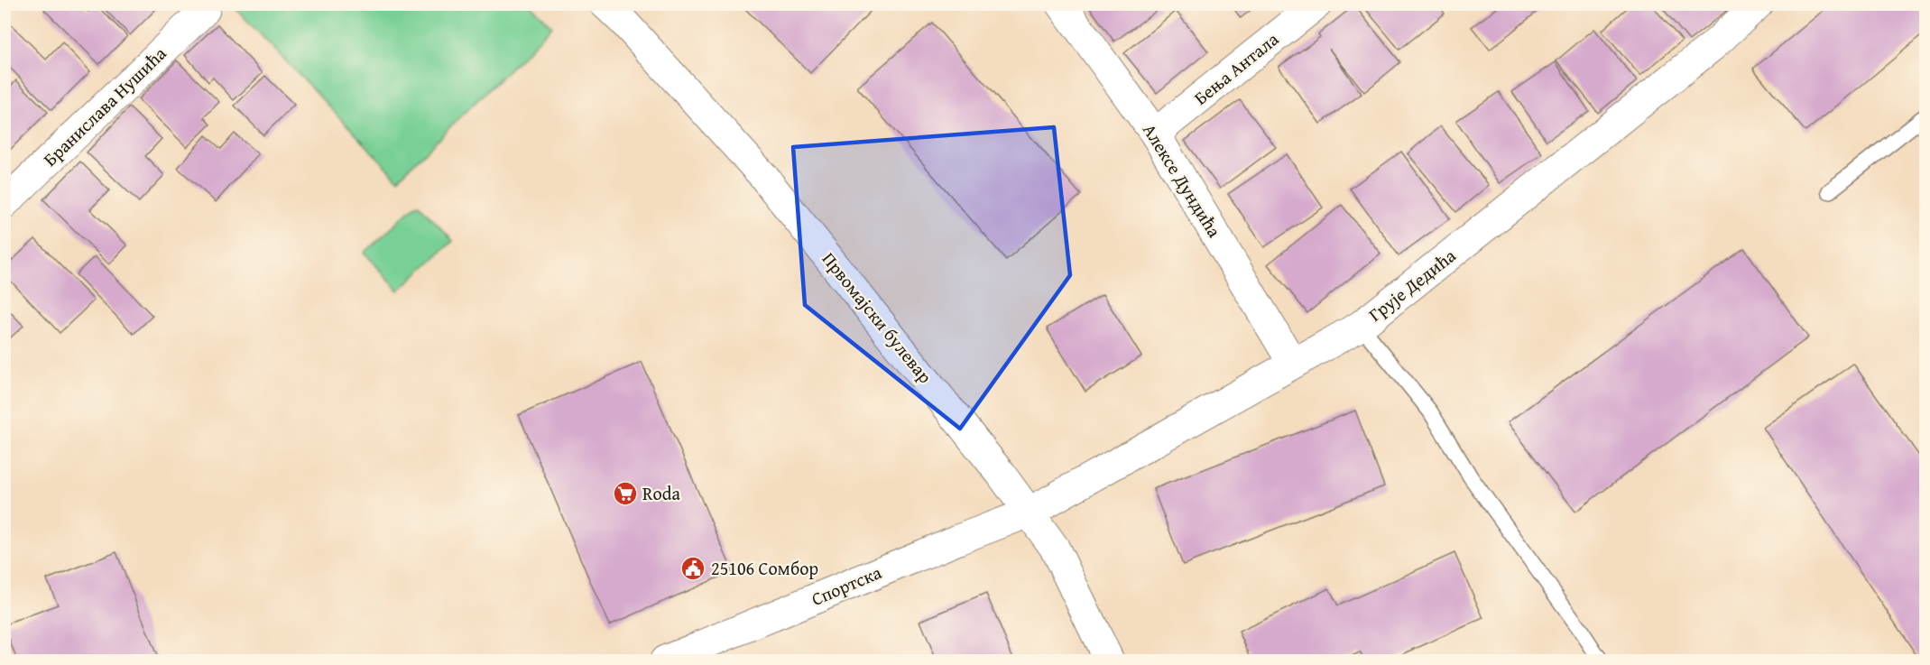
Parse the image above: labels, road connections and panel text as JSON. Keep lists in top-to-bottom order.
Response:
{
  "streets": {
    "street": [
      "Бења Антала",
      "Бранислава Нушића",
      "Алексе Дундића",
      "Грује Дедића",
      "Првомајски булевар",
      "Спортска"
    ]
  },
  "crossings": [
    ["Бења Антала", "Алексе Дундића"],
    ["Алексе Дундића", "Грује Дедића"],
    ["Грује Дедића", "Првомајски булевар"],
    ["Грује Дедића", "Спортска"],
    ["Првомајски булевар", "Спортска"]
  ],
  "places": {
    "supermarket": ["Roda"],
    "public building": ["25106 Сомбор"]
  }
}
